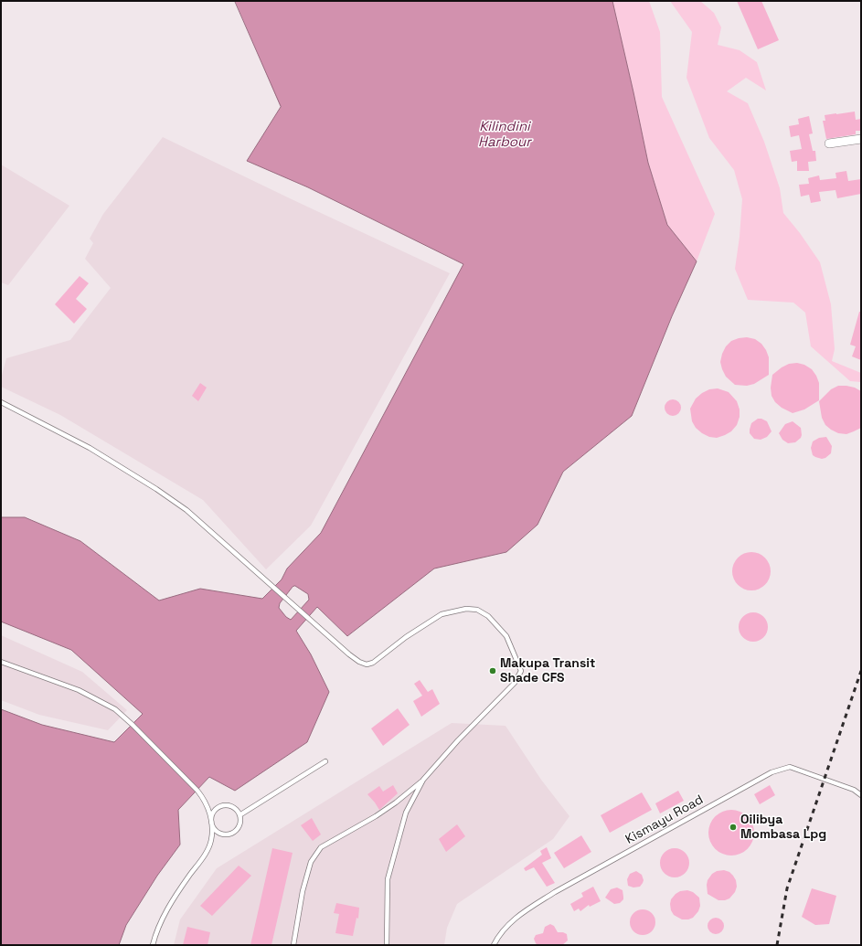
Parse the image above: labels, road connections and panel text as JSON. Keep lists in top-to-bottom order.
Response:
{
  "streets": {
    "lane": ["Kismayu Road"]
  },
  "water": ["Kilindini Harbour"],
  "places": ["Makupa Transit Shade CFS", "Oilibya Mombasa Lpg"]
}
